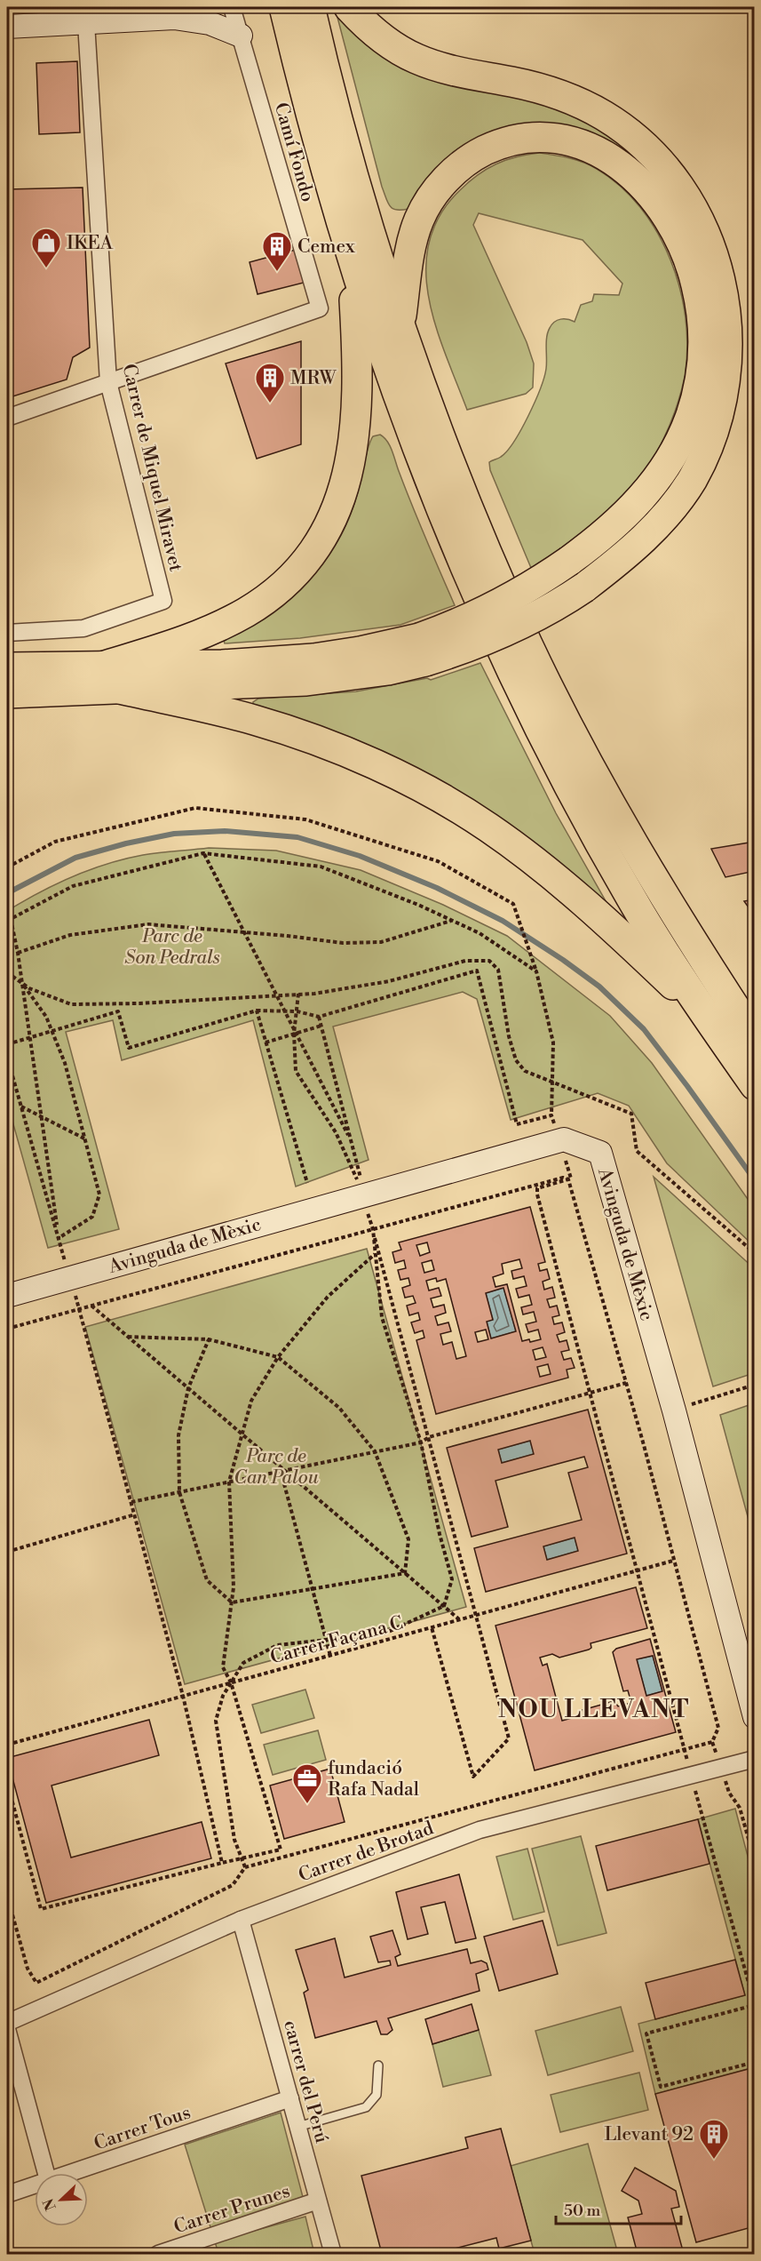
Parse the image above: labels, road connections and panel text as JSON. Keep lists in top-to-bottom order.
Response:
{
  "streets": {
    "street": [
      "Camí Fondo",
      "Carrer de Miquel Miravet",
      "Avinguda de Mèxic",
      "Carrer de Brotad",
      "carrer del Perú",
      "Carrer Tous",
      "Carrer Prunes"
    ],
    "path": ["Carrer Façana C"]
  },
  "crossings": [
    ["Camí Fondo", "Carrer de Miquel Miravet"],
    ["Carrer de Brotad", "carrer del Perú"],
    ["carrer del Perú", "Carrer Tous"],
    ["carrer del Perú", "Carrer Prunes"]
  ],
  "districts": ["NOU LLEVANT"],
  "parks": ["Parc de Son Pedrals", "Parc de Can Palou"],
  "places": {
    "shop": ["IKEA"],
    "building": ["Cemex", "MRW", "Llevant 92"],
    "office": ["fundació Rafa Nadal"]
  },
  "scale_bar": "50 m",
  "north": "bottom left"
}
